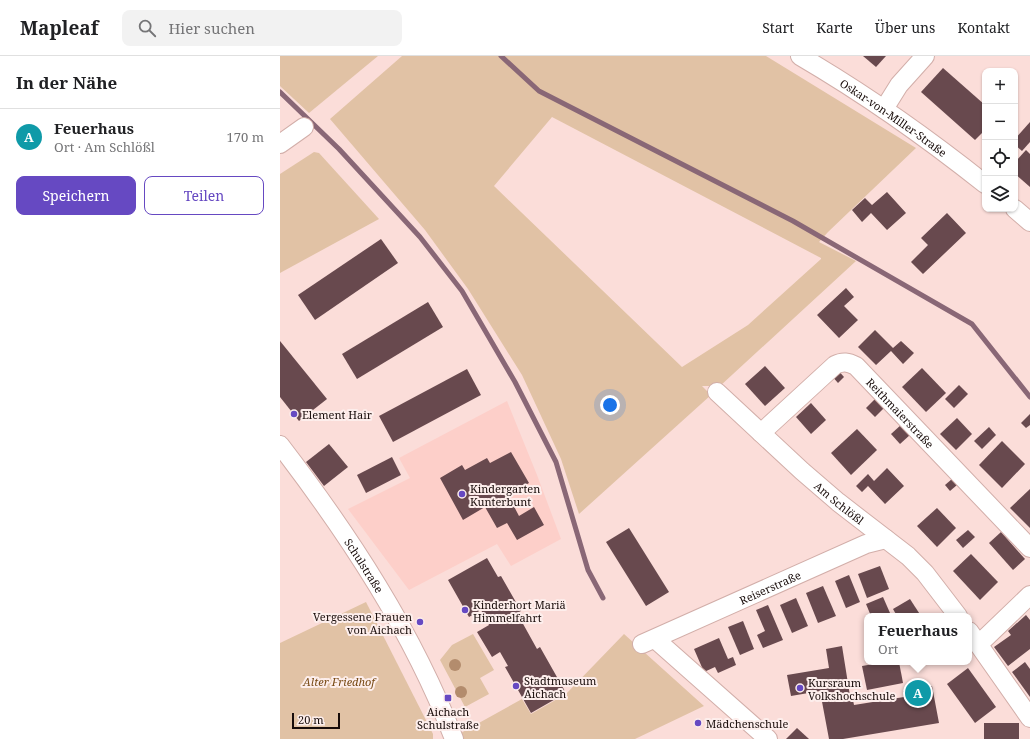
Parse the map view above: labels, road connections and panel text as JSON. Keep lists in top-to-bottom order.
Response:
{
  "streets": {
    "street": [
      "Oskar-von-Miller-Straße",
      "Reithmaierstraße",
      "Am Schlößl",
      "Schulstraße",
      "Reiserstraße"
    ]
  },
  "crossings": [
    ["Reithmaierstraße", "Am Schlößl"],
    ["Am Schlößl", "Reiserstraße"]
  ],
  "parks": ["Alter Friedhof"],
  "places": {
    "other": [
      "Element Hair",
      "Kindergarten Kunterbunt",
      "Kinderhort Mariä Himmelfahrt",
      "Vergessene Frauen von Aichach",
      "Stadtmuseum Aichach",
      "Kursraum Volkshochschule",
      "Mädchenschule"
    ],
    "transit": ["Aichach Schulstraße"]
  },
  "scale_bar": "20 m",
  "page": {
    "header": "Mapleaf",
    "search": "Hier suchen",
    "nav": [
      "Start",
      "Karte",
      "Über uns",
      "Kontakt"
    ],
    "heading": "In der Nähe",
    "map_buttons": ["+", "−"],
    "list": [
      {
        "mark": "A",
        "name": "Feuerhaus",
        "note": "Ort · Am Schlößl",
        "value": "170 m"
      }
    ],
    "buttons": ["Speichern", "Teilen"],
    "popup": ["Feuerhaus", "Ort"],
    "pins": "A",
    "scale": "20 m"
  }
}
